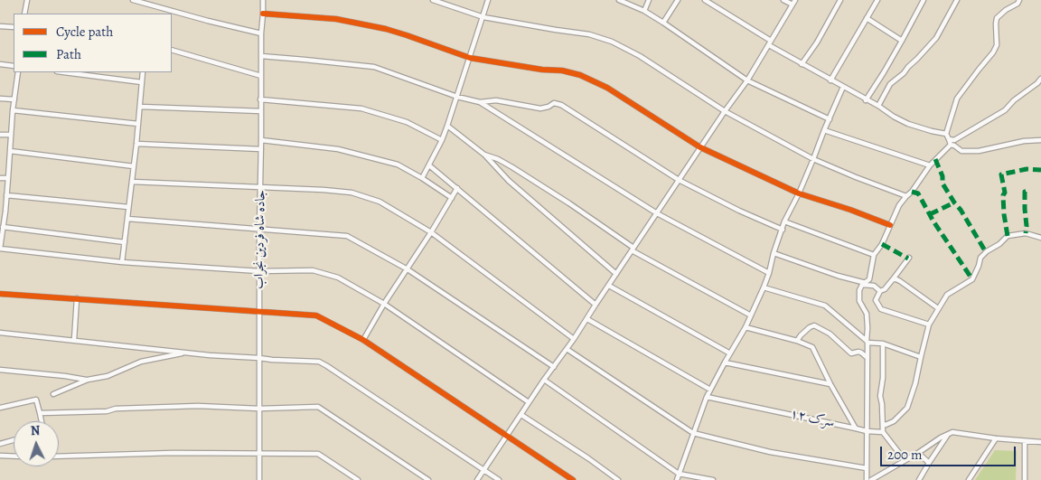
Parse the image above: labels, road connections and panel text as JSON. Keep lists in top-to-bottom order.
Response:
{
  "streets": {
    "street": ["جاده شاه فردین نجراب", "سرک ۱۲"]
  },
  "legend": ["Cycle path", "Path"],
  "scale_bar": "200 m",
  "north": "top"
}
